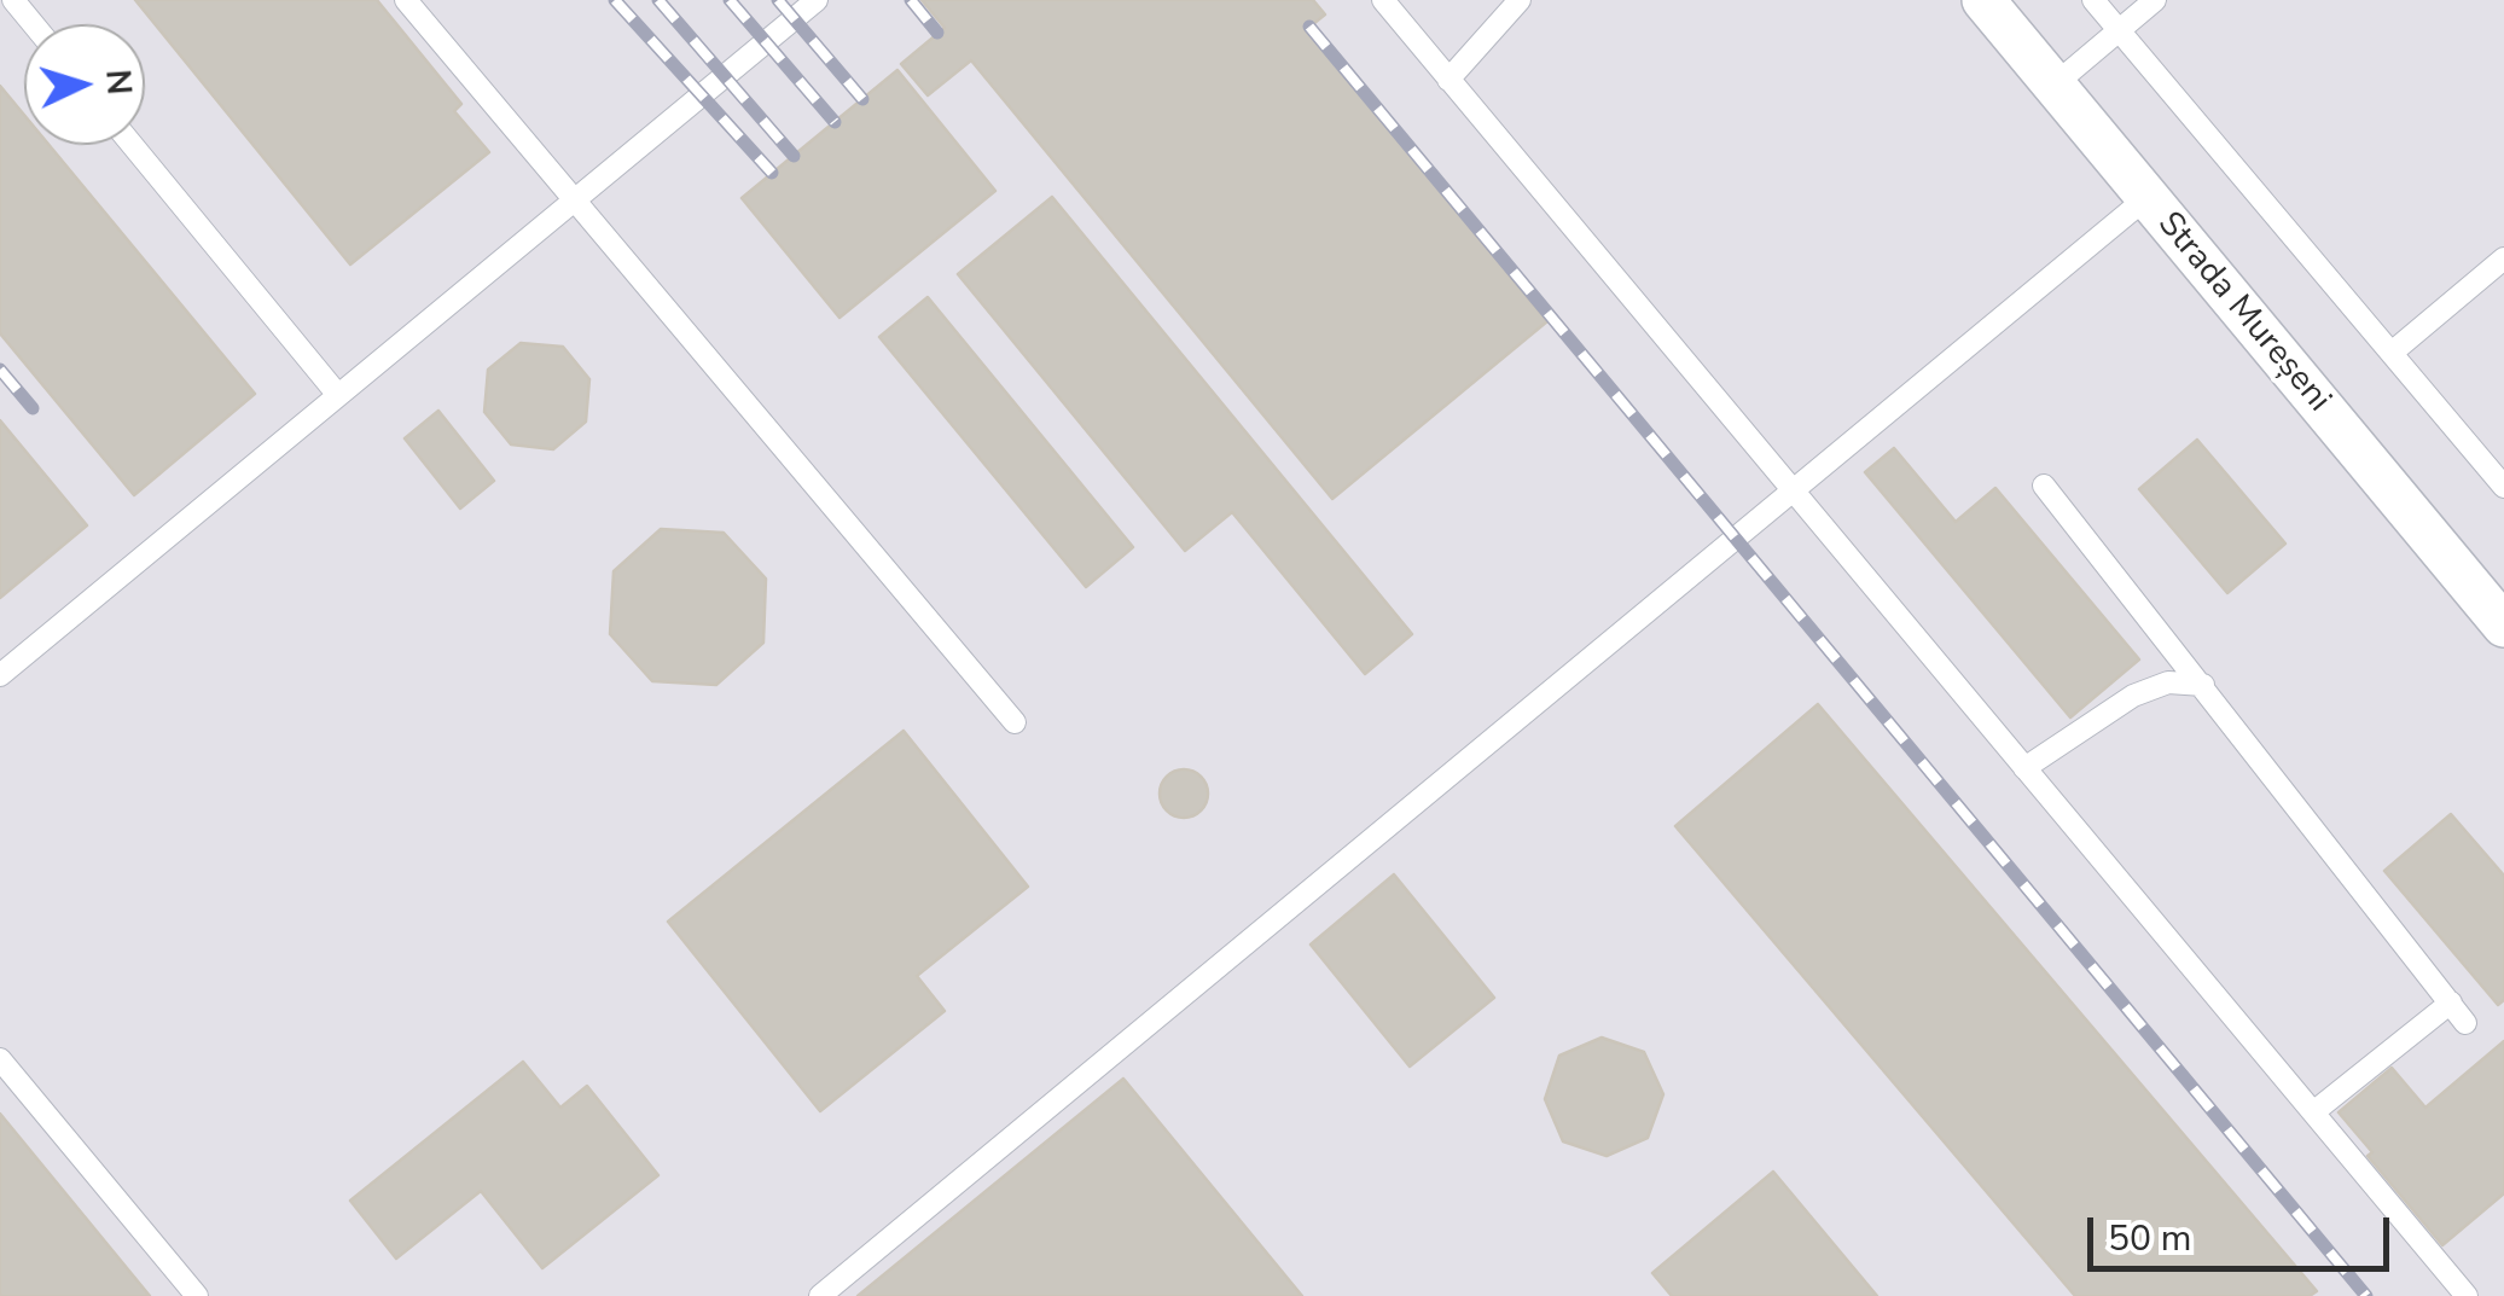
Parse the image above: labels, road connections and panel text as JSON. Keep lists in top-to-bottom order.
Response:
{
  "streets": {
    "street": ["Strada Mureșeni"]
  },
  "scale_bar": "50 m",
  "north": "right"
}
